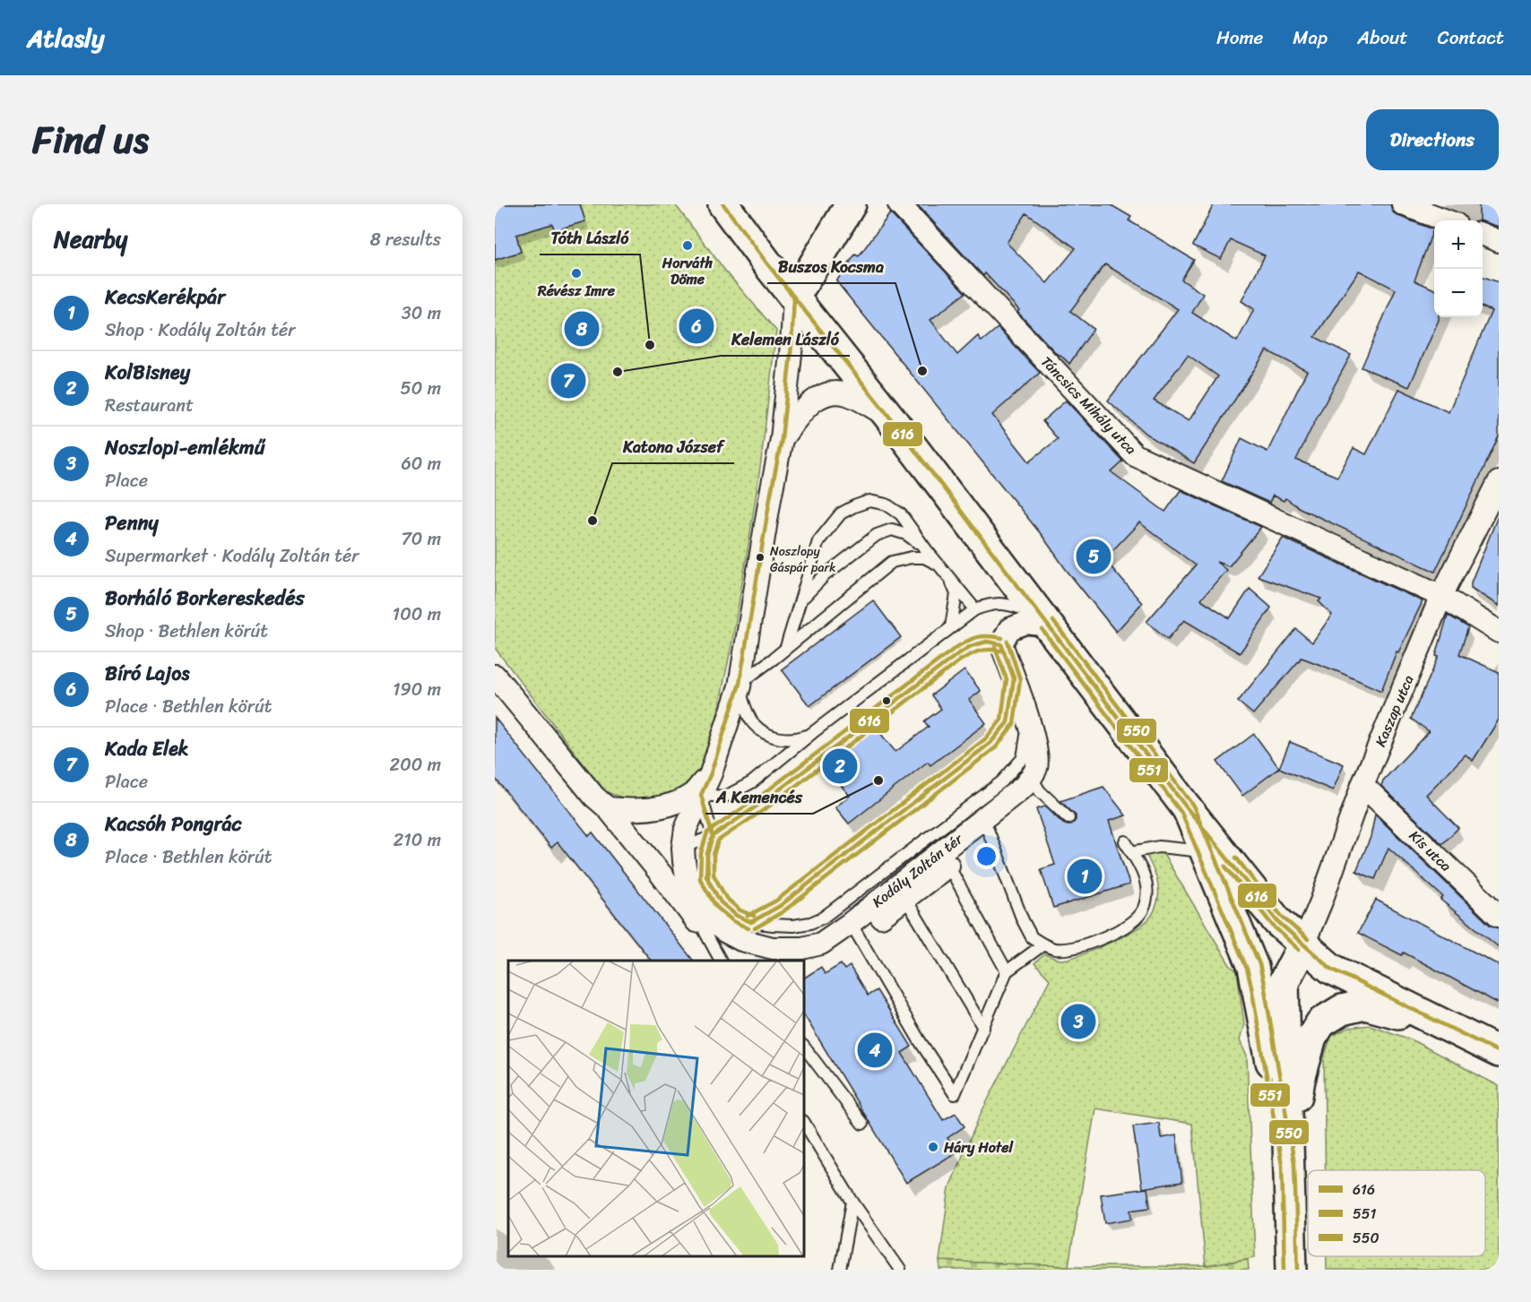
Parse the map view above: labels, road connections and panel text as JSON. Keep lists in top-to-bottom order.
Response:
{
  "streets": {
    "street": [
      "Táncsics Mihály utca",
      "Kaszap utca",
      "Kis utca",
      "Kodály Zoltán tér"
    ]
  },
  "crossings": [
    ["Táncsics Mihály utca", "Kaszap utca"],
    ["Kaszap utca", "Kis utca"]
  ],
  "places": [
    "Horváth Döme",
    "Révész Imre",
    "Tóth László",
    "Buszos Kocsma",
    "Kelemen László",
    "Katona József",
    "Noszlopy Gáspár park",
    "A Kemencés",
    "Háry Hotel"
  ],
  "lines": ["transit line 616", "transit line 550", "transit line 551"],
  "legend": ["616", "551", "550"],
  "page": {
    "header": "Atlasly",
    "nav": [
      "Home",
      "Map",
      "About",
      "Contact"
    ],
    "title": "Find us",
    "buttons": "Directions",
    "heading": ["Nearby", "8 results"],
    "map_buttons": ["+", "−"],
    "list": [
      {
        "mark": "1",
        "name": "KecsKerékpár",
        "note": "Shop · Kodály Zoltán tér",
        "value": "30 m"
      },
      {
        "mark": "2",
        "name": "KolBisney",
        "note": "Restaurant",
        "value": "50 m"
      },
      {
        "mark": "3",
        "name": "Noszlopi-emlékmű",
        "note": "Place",
        "value": "60 m"
      },
      {
        "mark": "4",
        "name": "Penny",
        "note": "Supermarket · Kodály Zoltán tér",
        "value": "70 m"
      },
      {
        "mark": "5",
        "name": "Borháló Borkereskedés",
        "note": "Shop · Bethlen körút",
        "value": "100 m"
      },
      {
        "mark": "6",
        "name": "Bíró Lajos",
        "note": "Place · Bethlen körút",
        "value": "190 m"
      },
      {
        "mark": "7",
        "name": "Kada Elek",
        "note": "Place",
        "value": "200 m"
      },
      {
        "mark": "8",
        "name": "Kacsóh Pongrác",
        "note": "Place · Bethlen körút",
        "value": "210 m"
      }
    ],
    "pins": [
      "6",
      "8",
      "7",
      "5",
      "2",
      "1",
      "3",
      "4"
    ]
  }
}
